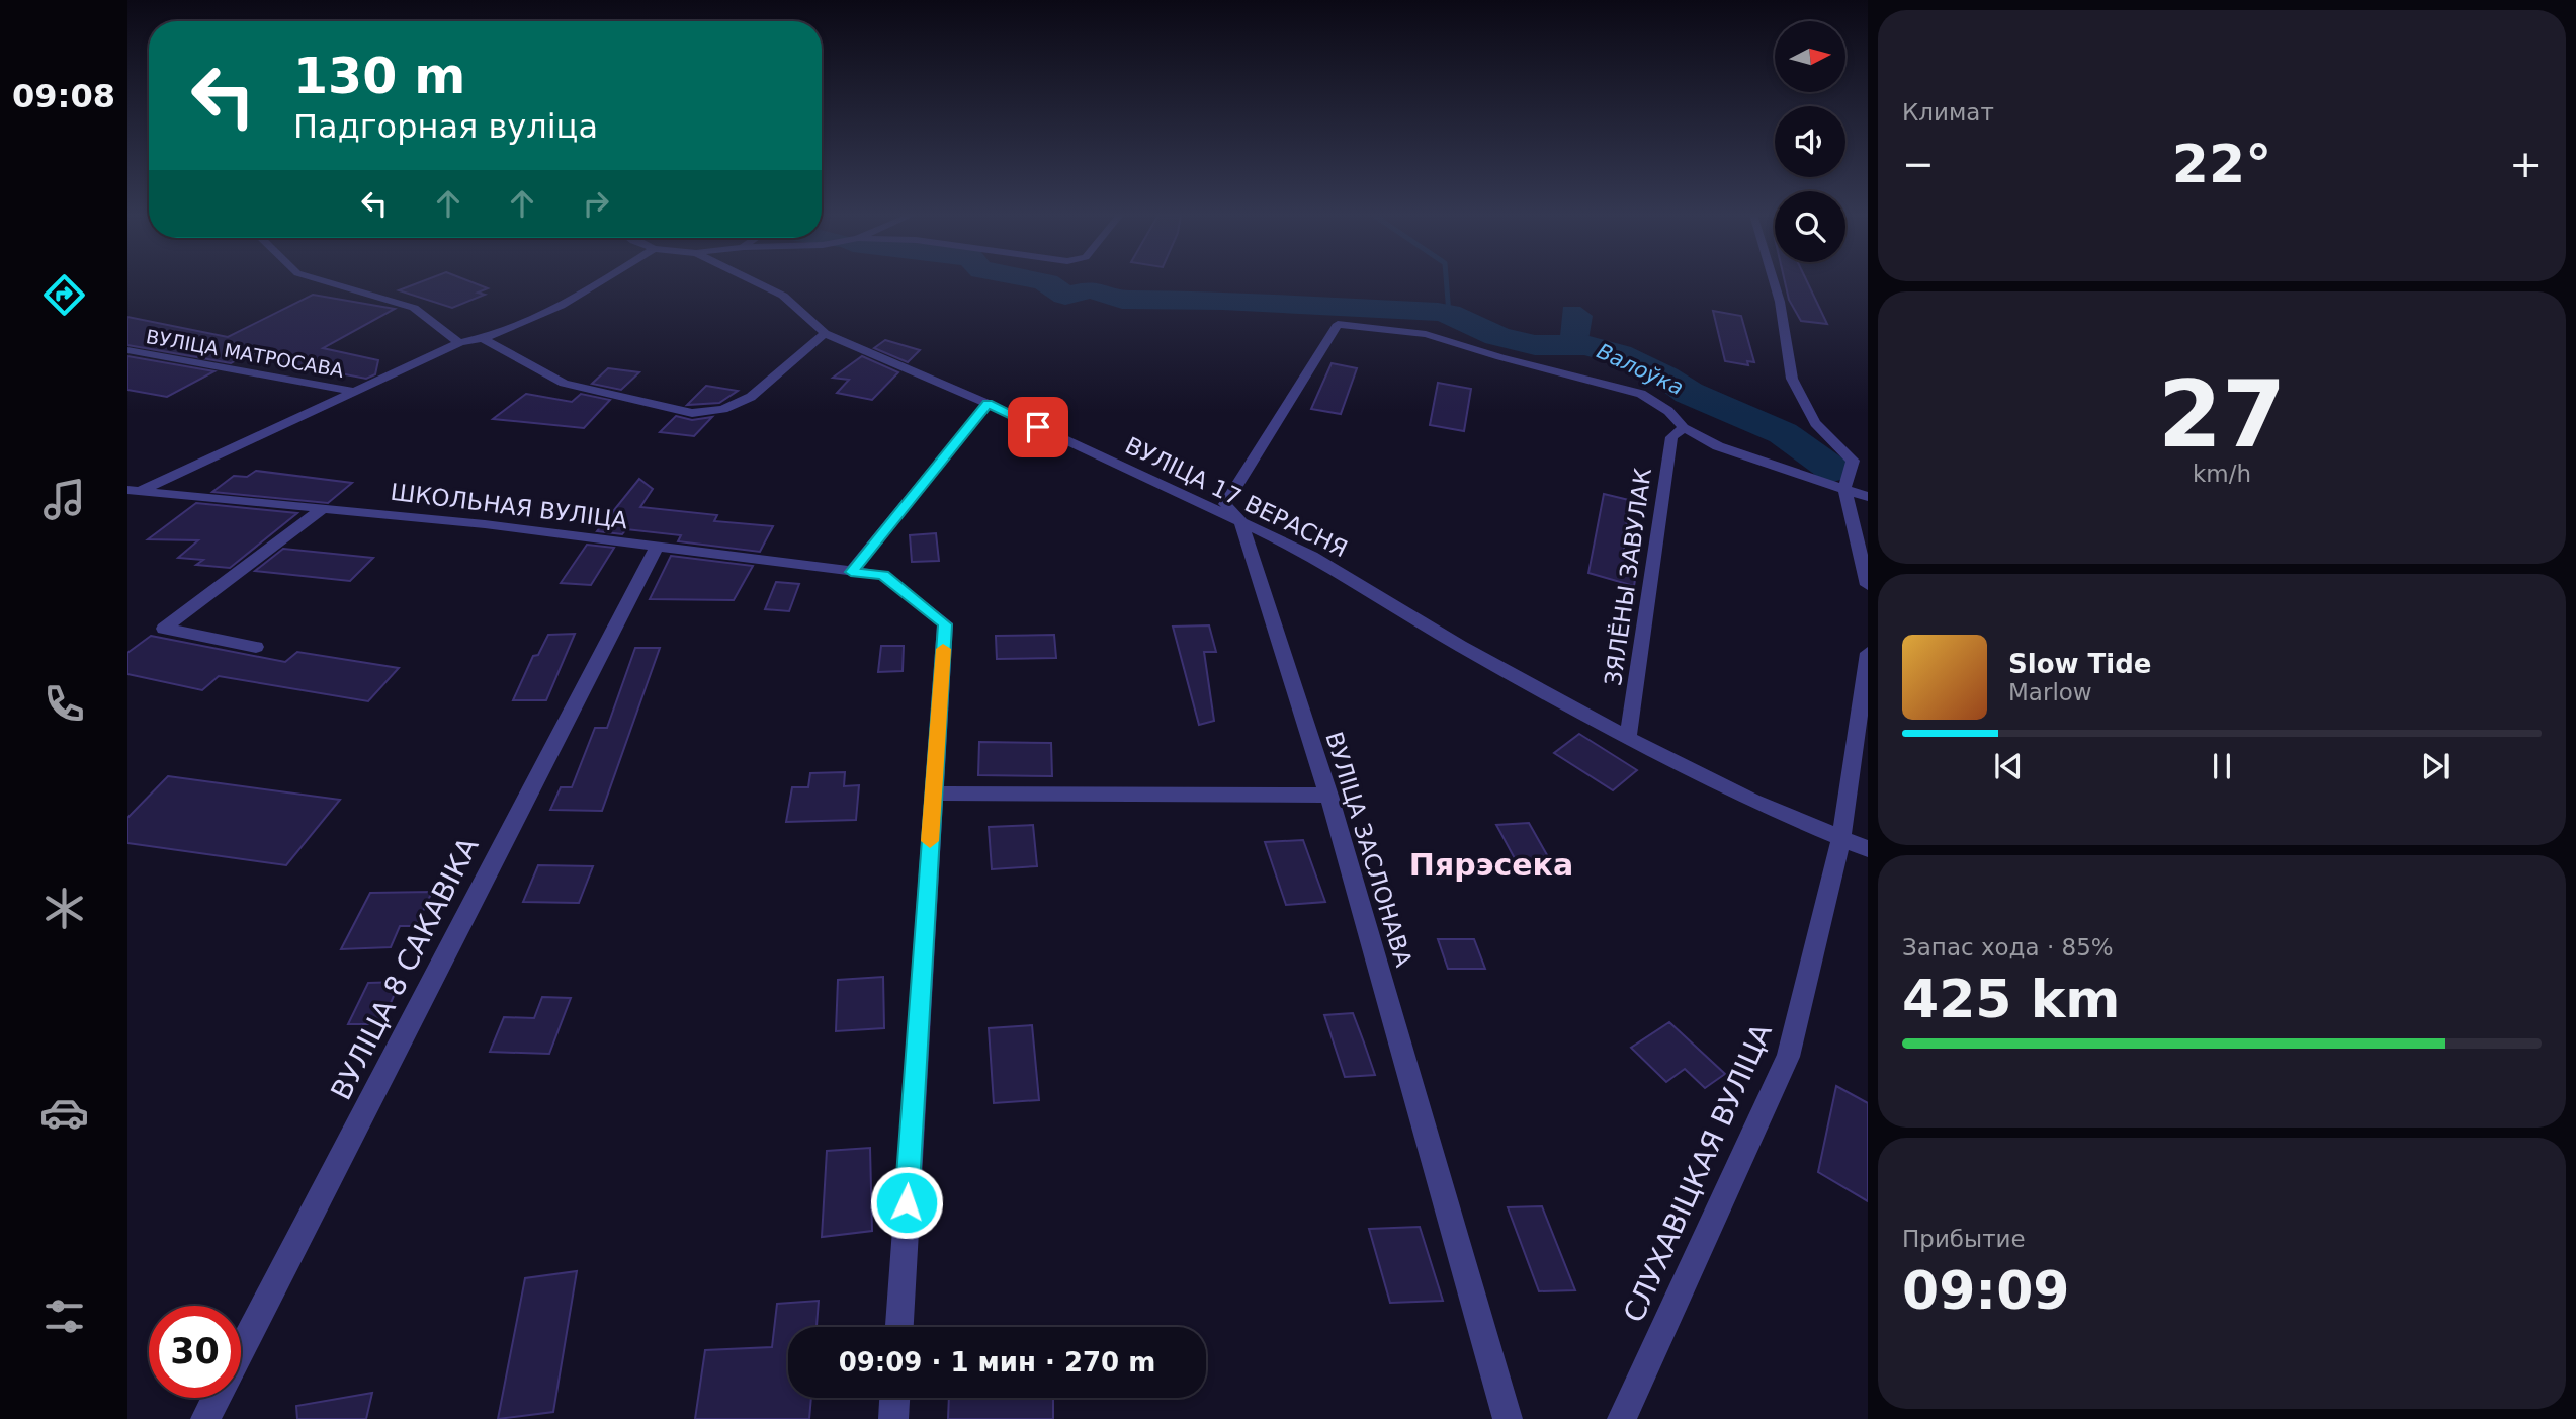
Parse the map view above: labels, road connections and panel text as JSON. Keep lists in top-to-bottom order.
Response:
{
  "streets": {
    "street": [
      "ВУЛІЦА МАТРОСАВА",
      "ВУЛІЦА 17 ВЕРАСНЯ",
      "ШКОЛЬНАЯ ВУЛІЦА",
      "ЗЯЛЁНЫ ЗАВУЛАК",
      "ВУЛІЦА ЗАСЛОНАВА",
      "ВУЛІЦА 8 САКАВІКА",
      "СЛУХАВІЦКАЯ ВУЛІЦА"
    ]
  },
  "crossings": [
    ["ВУЛІЦА 17 ВЕРАСНЯ", "ЗЯЛЁНЫ ЗАВУЛАК"],
    ["ВУЛІЦА 17 ВЕРАСНЯ", "ВУЛІЦА ЗАСЛОНАВА"],
    ["ВУЛІЦА 17 ВЕРАСНЯ", "СЛУХАВІЦКАЯ ВУЛІЦА"],
    ["ШКОЛЬНАЯ ВУЛІЦА", "ВУЛІЦА 8 САКАВІКА"],
    ["ЗЯЛЁНЫ ЗАВУЛАК", "ВУЛІЦА ЗАСЛОНАВА"]
  ],
  "districts": ["Пярэсека"],
  "water": ["Валоўка"],
  "north": "right",
  "page": {
    "tabs": "09:08",
    "tile": [
      "Климат",
      ["27", "km/h"],
      ["Запас хода · 85%", "425 km"],
      ["Прибытие", "09:09"]
    ],
    "turn": ["130 m", "Падгорная вуліца"],
    "heat": ["−", "22°", "+"],
    "song": ["Slow Tide", "Marlow"],
    "limit": "30",
    "trip": "09:09 · 1 мин · 270 m"
  }
}
